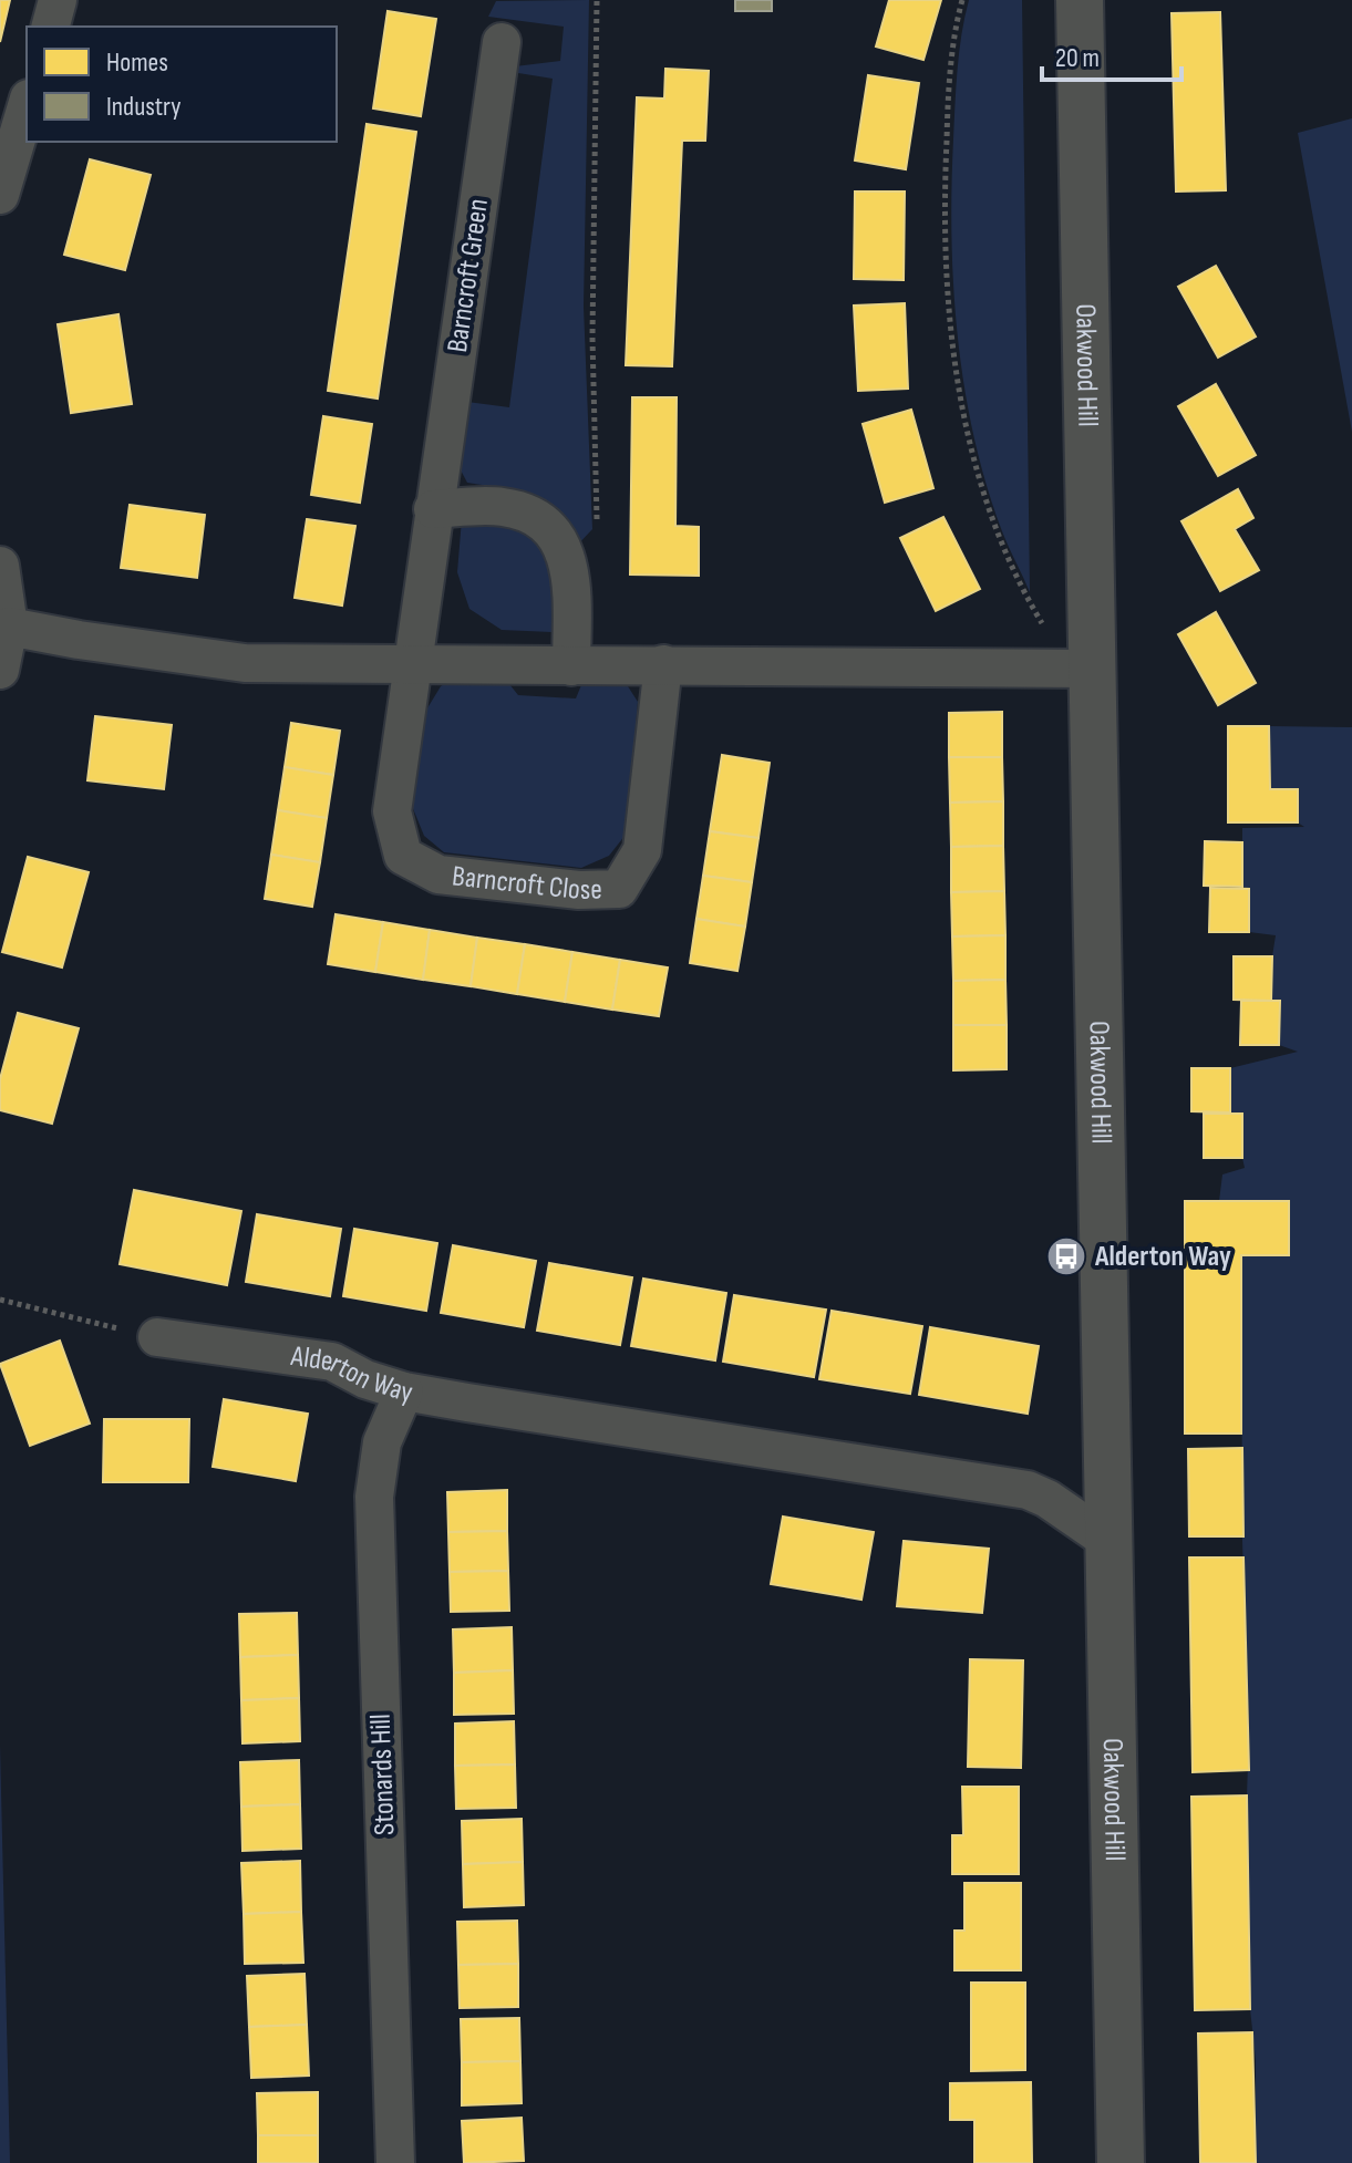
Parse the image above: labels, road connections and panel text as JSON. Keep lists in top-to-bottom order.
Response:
{
  "streets": {
    "street": [
      "Barncroft Green",
      "Oakwood Hill",
      "Barncroft Close",
      "Alderton Way",
      "Stonards Hill"
    ]
  },
  "crossings": [
    ["Barncroft Green", "Barncroft Close"],
    ["Oakwood Hill", "Alderton Way"],
    ["Alderton Way", "Stonards Hill"]
  ],
  "places": {
    "bus stop": ["Alderton Way"]
  },
  "legend": ["Homes", "Industry"],
  "scale_bar": "20 m"
}
